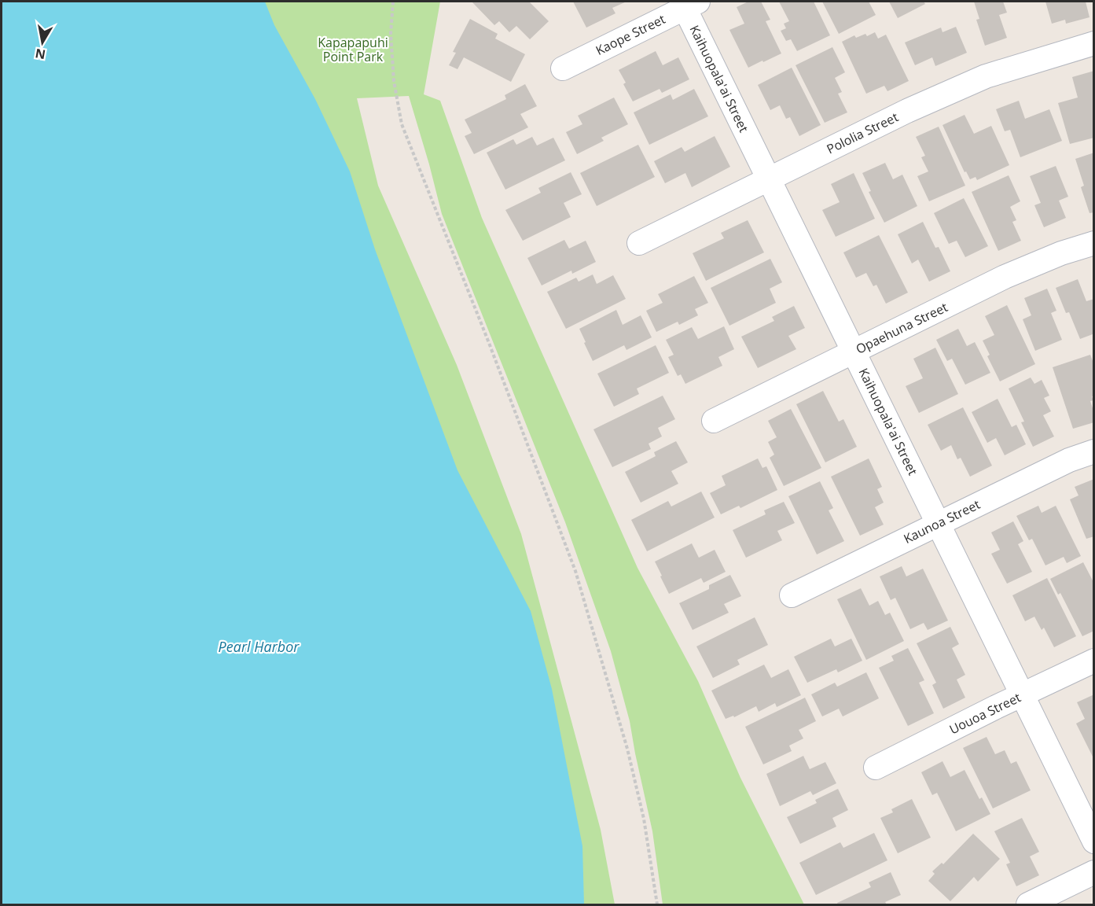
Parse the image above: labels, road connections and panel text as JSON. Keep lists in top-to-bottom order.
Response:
{
  "streets": {
    "street": [
      "Kaope Street",
      "Kaihuopala'ai Street",
      "Pololia Street",
      "Opaehuna Street",
      "Kaunoa Street",
      "Uouoa Street"
    ]
  },
  "crossings": [
    ["Kaope Street", "Kaihuopala'ai Street"],
    ["Kaihuopala'ai Street", "Pololia Street"],
    ["Kaihuopala'ai Street", "Opaehuna Street"],
    ["Kaihuopala'ai Street", "Kaunoa Street"],
    ["Kaihuopala'ai Street", "Uouoa Street"]
  ],
  "water": ["Pearl Harbor"],
  "parks": ["Kapapapuhi Point Park"],
  "north": "bottom"
}
